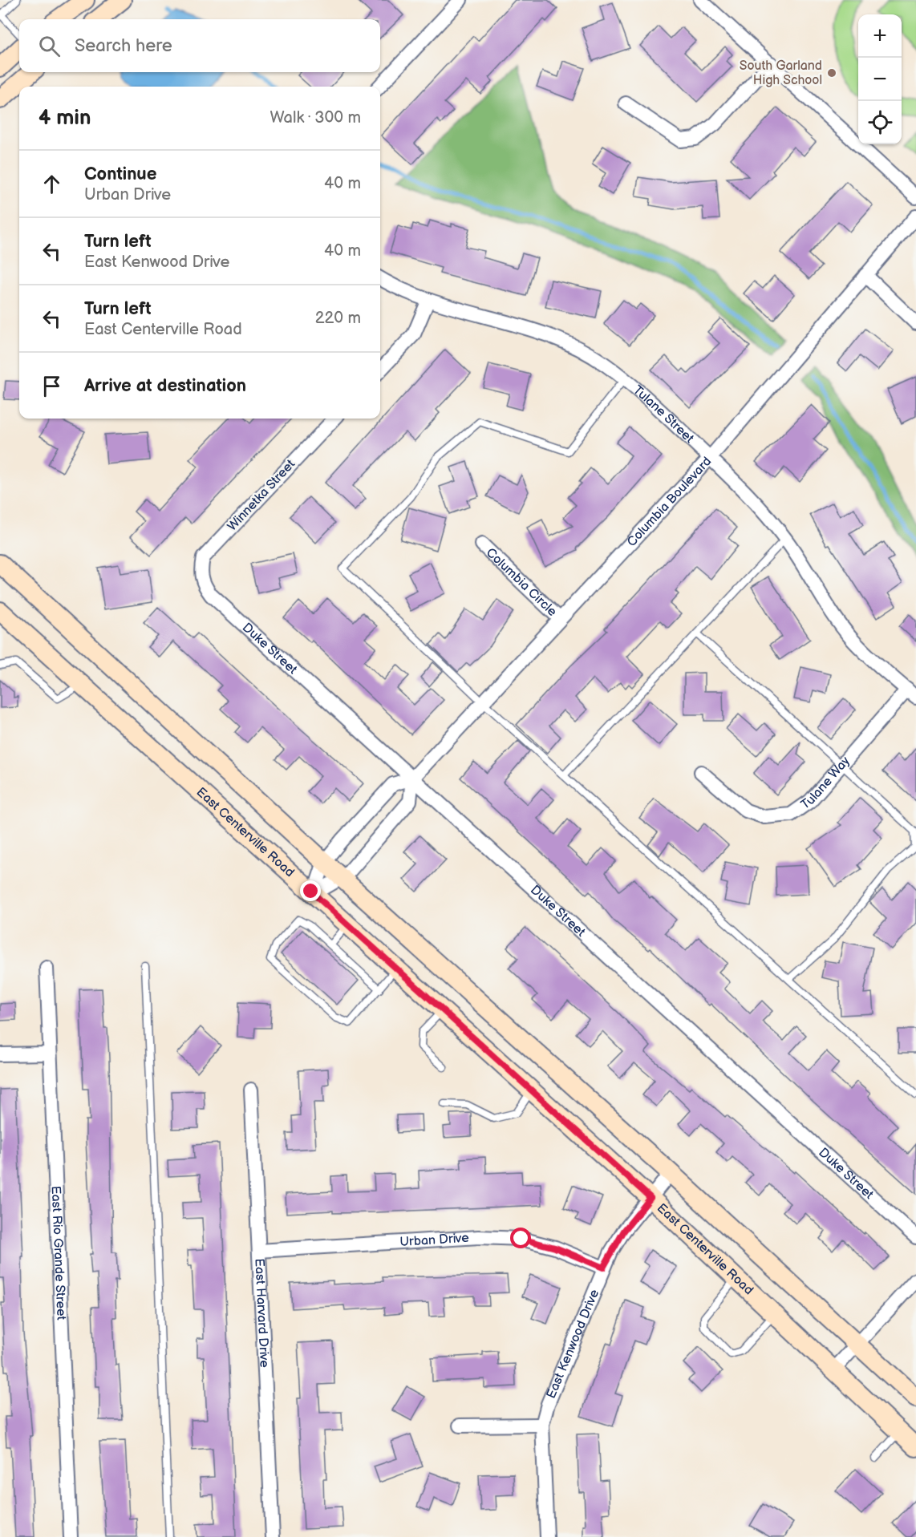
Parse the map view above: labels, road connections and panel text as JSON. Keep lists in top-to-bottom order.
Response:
{
  "streets": {
    "main road": ["East Centerville Road"],
    "street": [
      "Tulane Street",
      "Winnetka Street",
      "Columbia Boulevard",
      "Columbia Circle",
      "Duke Street",
      "Tulane Way",
      "Urban Drive",
      "East Rio Grande Street",
      "East Harvard Drive",
      "East Kenwood Drive"
    ]
  },
  "crossings": [
    ["Tulane Street", "Columbia Boulevard"],
    ["Tulane Street", "Tulane Way"],
    ["Winnetka Street", "Duke Street"],
    ["Columbia Boulevard", "Columbia Circle"],
    ["Columbia Boulevard", "Duke Street"],
    ["Columbia Boulevard", "East Centerville Road"],
    ["East Centerville Road", "East Kenwood Drive"],
    ["Urban Drive", "East Harvard Drive"],
    ["Urban Drive", "East Kenwood Drive"]
  ],
  "places": ["South Garland High School"],
  "page": {
    "map_buttons": ["+", "−"],
    "search": "Search here",
    "heading": ["4 min", "Walk · 300 m"],
    "list": [
      ["Continue", "Urban Drive", "40 m"],
      ["Turn left", "East Kenwood Drive", "40 m"],
      ["Turn left", "East Centerville Road", "220 m"],
      "Arrive at destination"
    ]
  }
}
